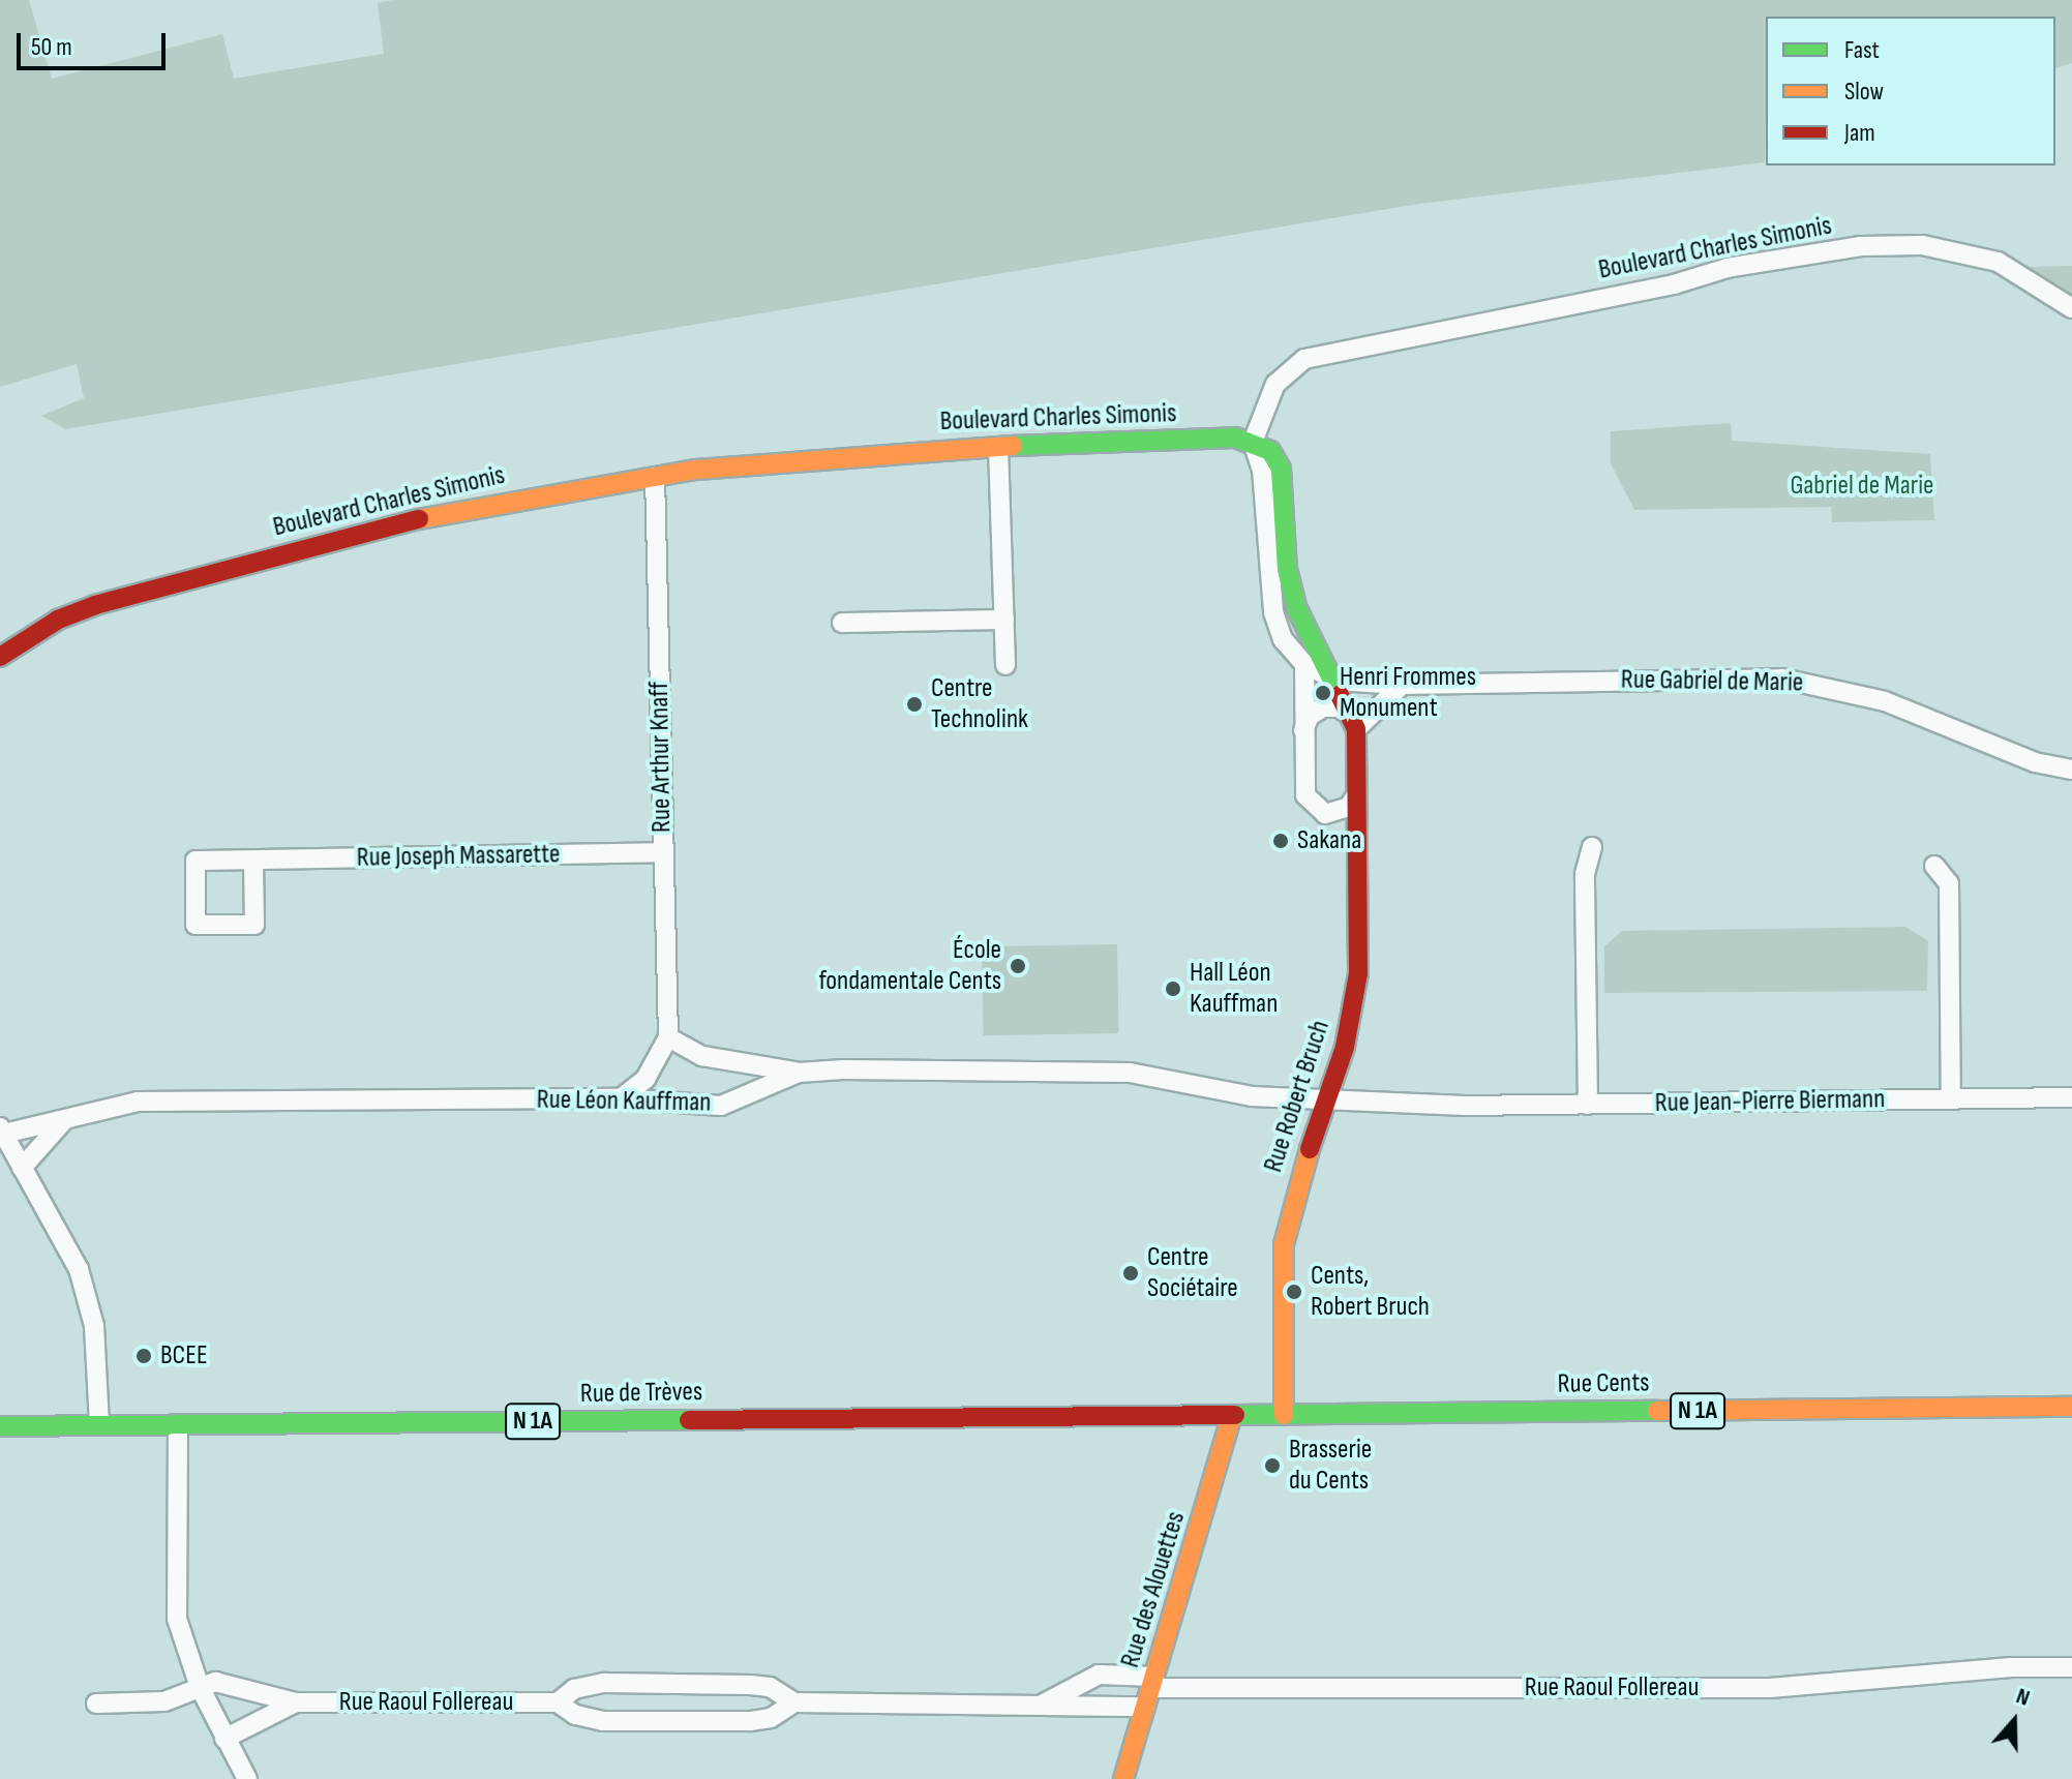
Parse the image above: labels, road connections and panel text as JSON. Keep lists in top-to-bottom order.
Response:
{
  "streets": {
    "main road": [
      "Boulevard Charles Simonis",
      "Rue Robert Bruch",
      "Rue Cents",
      "Rue de Trèves",
      "N 1A",
      "Rue des Alouettes"
    ],
    "street": [
      "Rue Gabriel de Marie",
      "Rue Arthur Knaff",
      "Rue Joseph Massarette",
      "Rue Léon Kauffman",
      "Rue Jean-Pierre Biermann",
      "Rue Raoul Follereau"
    ]
  },
  "crossings": [
    ["Boulevard Charles Simonis", "Rue Arthur Knaff"],
    ["Boulevard Charles Simonis", "Rue Robert Bruch"],
    ["Rue Gabriel de Marie", "Rue Robert Bruch"],
    ["Rue Arthur Knaff", "Rue Joseph Massarette"],
    ["Rue Robert Bruch", "Rue Léon Kauffman"],
    ["Rue Robert Bruch", "Rue Jean-Pierre Biermann"],
    ["Rue Robert Bruch", "Rue Cents"],
    ["Rue Robert Bruch", "Rue de Trèves"],
    ["Rue Léon Kauffman", "Rue Jean-Pierre Biermann"],
    ["Rue Cents", "Rue de Trèves"],
    ["Rue de Trèves", "Rue des Alouettes"],
    ["Rue des Alouettes", "Rue Raoul Follereau"]
  ],
  "parks": ["Gabriel de Marie"],
  "places": [
    "Henri Frommes Monument",
    "Centre Technolink",
    "Sakana",
    "École fondamentale Cents",
    "Hall Léon Kauffman",
    "Centre Sociétaire",
    "Cents, Robert Bruch",
    "BCEE",
    "Brasserie du Cents"
  ],
  "legend": ["Fast", "Slow", "Jam"],
  "scale_bar": "50 m",
  "north": "top"
}
